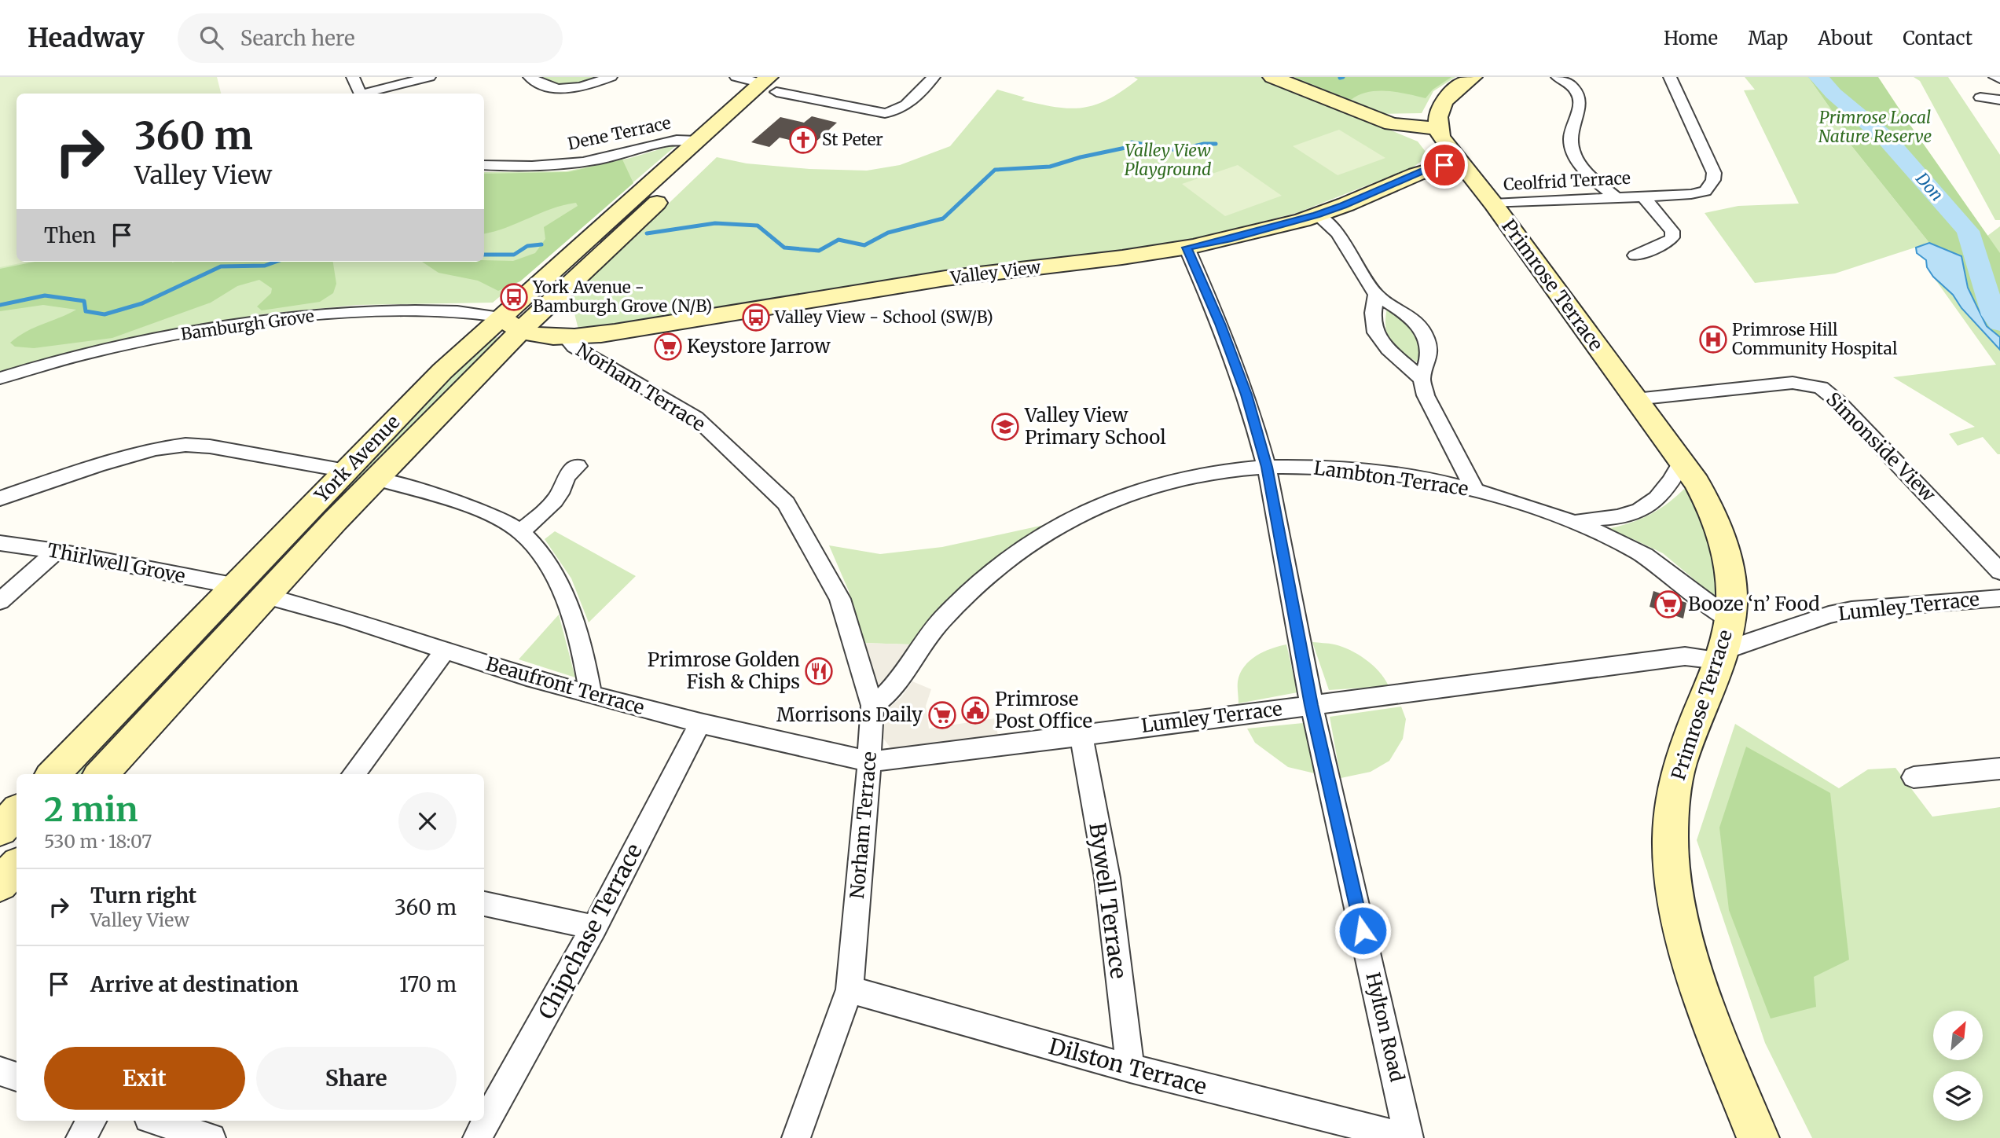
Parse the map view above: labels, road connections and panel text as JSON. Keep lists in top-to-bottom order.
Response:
{
  "streets": {
    "street": [
      "Dene Terrace",
      "Ceolfrid Terrace",
      "Valley View",
      "Primrose Terrace",
      "Bamburgh Grove",
      "Norham Terrace",
      "Simonside View",
      "York Avenue",
      "Lambton Terrace",
      "Thirlwell Grove",
      "Lumley Terrace",
      "Beaufront Terrace",
      "Bywell Terrace",
      "Chipchase Terrace",
      "Hylton Road",
      "Dilston Terrace"
    ]
  },
  "crossings": [
    ["Dene Terrace", "York Avenue"],
    ["Ceolfrid Terrace", "Primrose Terrace"],
    ["Valley View", "Primrose Terrace"],
    ["Valley View", "Bamburgh Grove"],
    ["Valley View", "Norham Terrace"],
    ["Valley View", "York Avenue"],
    ["Valley View", "Hylton Road"],
    ["Primrose Terrace", "Simonside View"],
    ["Primrose Terrace", "Lambton Terrace"],
    ["Primrose Terrace", "Lumley Terrace"],
    ["Bamburgh Grove", "York Avenue"],
    ["Norham Terrace", "Lambton Terrace"],
    ["Norham Terrace", "Lumley Terrace"],
    ["Norham Terrace", "Beaufront Terrace"],
    ["Norham Terrace", "Dilston Terrace"],
    ["York Avenue", "Thirlwell Grove"],
    ["York Avenue", "Beaufront Terrace"],
    ["Lambton Terrace", "Lumley Terrace"],
    ["Lambton Terrace", "Hylton Road"],
    ["Lumley Terrace", "Beaufront Terrace"],
    ["Lumley Terrace", "Bywell Terrace"],
    ["Lumley Terrace", "Hylton Road"],
    ["Beaufront Terrace", "Chipchase Terrace"],
    ["Bywell Terrace", "Dilston Terrace"],
    ["Hylton Road", "Dilston Terrace"]
  ],
  "water": ["Don"],
  "parks": ["Primrose Local Nature Reserve", "Valley View Playground"],
  "places": {
    "church": ["St Peter"],
    "bus stop": ["York Avenue - Bamburgh Grove (N/B)", "Valley View - School (SW/B)"],
    "hospital": ["Primrose Hill Community Hospital"],
    "supermarket": ["Keystore Jarrow", "Booze ‘n’ Food", "Morrisons Daily"],
    "school or university": ["Valley View Primary School"],
    "restaurant": ["Primrose Golden Fish & Chips"],
    "public building": ["Primrose Post Office"]
  },
  "north": "top right",
  "page": {
    "header": "Headway",
    "search": "Search here",
    "nav": [
      "Home",
      "Map",
      "About",
      "Contact"
    ],
    "turn": ["360 m", "Valley View"],
    "then": "Then",
    "heading": ["2 min", "530 m · 18:07"],
    "list": [
      {
        "name": "Turn right",
        "note": "Valley View",
        "value": "360 m"
      },
      {
        "name": "Arrive at destination",
        "value": "170 m"
      }
    ],
    "buttons": ["Exit", "Share"]
  }
}
